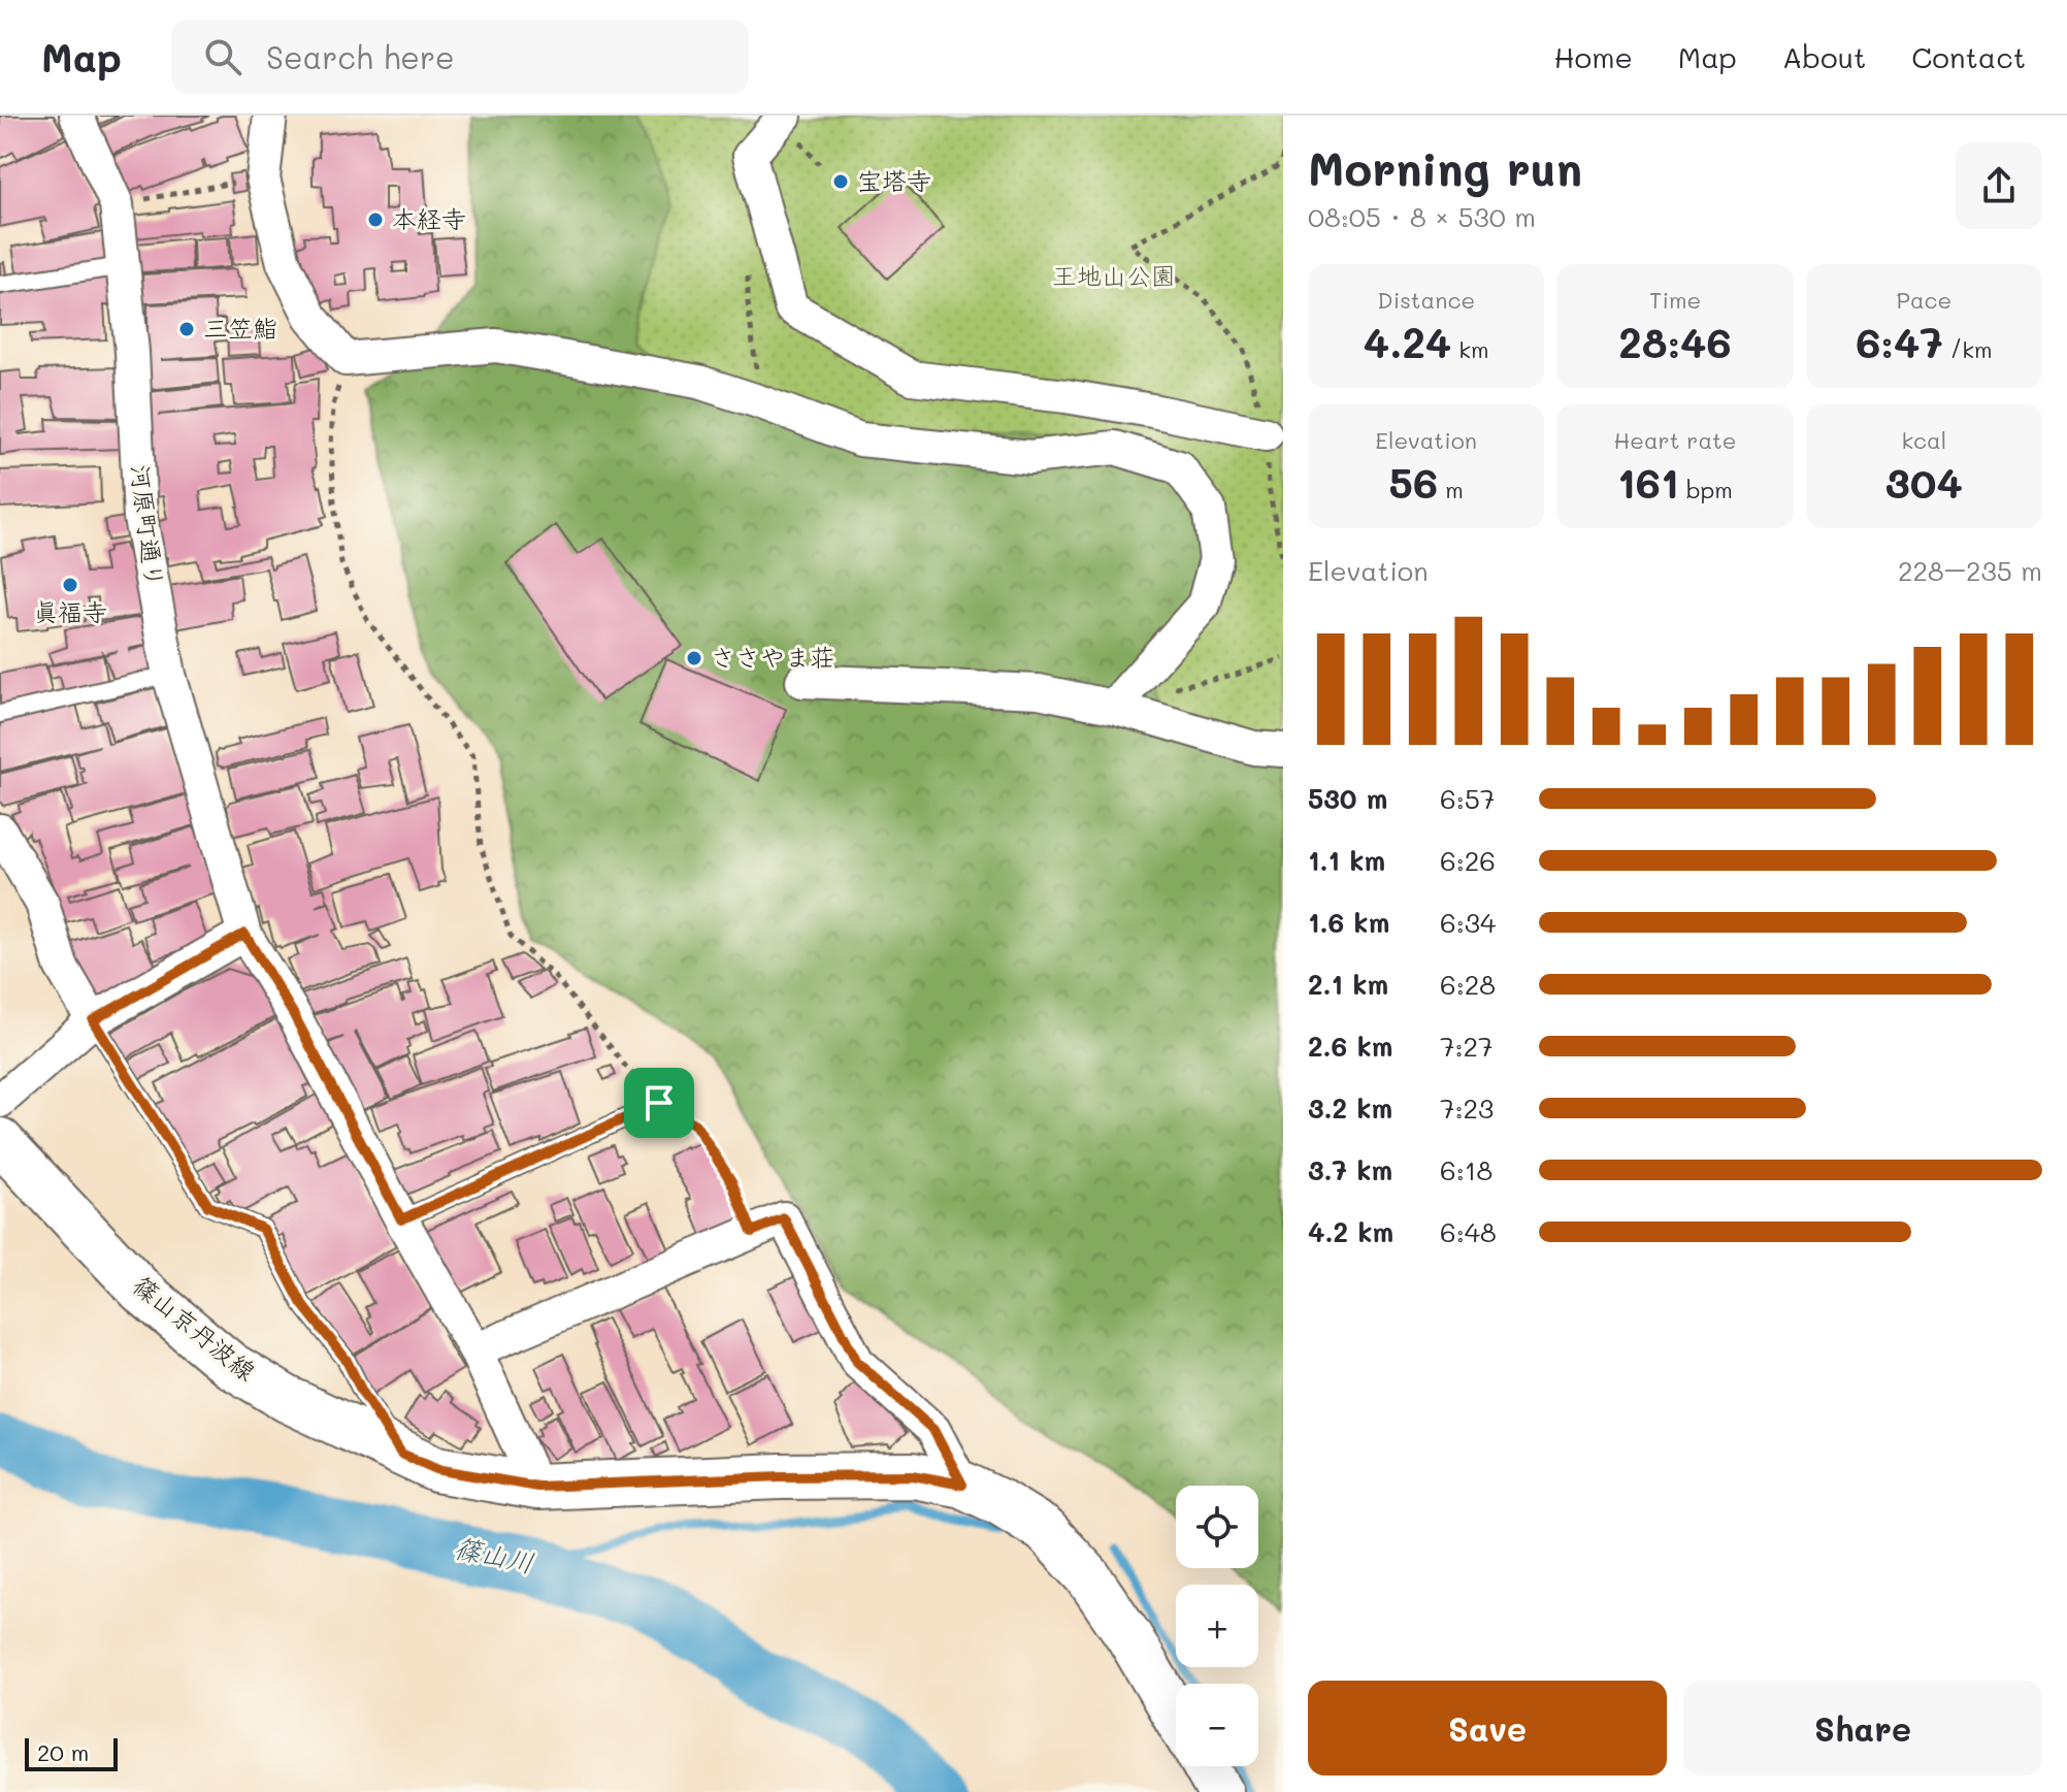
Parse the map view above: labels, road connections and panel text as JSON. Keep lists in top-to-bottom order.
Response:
{
  "streets": {
    "main road": ["篠山京丹波線"],
    "street": ["河原町通り"]
  },
  "crossings": [
    ["河原町通り", "篠山京丹波線"]
  ],
  "water": ["篠山川"],
  "parks": ["王地山公園"],
  "places": [
    "宝塔寺",
    "本経寺",
    "三笠鮨",
    "眞福寺",
    "ささやま荘"
  ],
  "scale_bar": "20 m",
  "page": {
    "header": "Map",
    "search": "Search here",
    "nav": [
      "Home",
      "Map",
      "About",
      "Contact"
    ],
    "heading": ["Morning run", "08:05 · 8 × 530 m"],
    "stats": [
      ["Distance", "4.24 km"],
      ["Time", "28:46"],
      ["Pace", "6:47 /km"],
      ["Elevation", "56 m"],
      ["Heart rate", "161 bpm"],
      ["kcal", "304"]
    ],
    "chart": ["Elevation", "228–235 m"],
    "list": [
      {
        "name": "530 m",
        "note": "6:57"
      },
      {
        "name": "1.1 km",
        "note": "6:26"
      },
      {
        "name": "1.6 km",
        "note": "6:34"
      },
      {
        "name": "2.1 km",
        "note": "6:28"
      },
      {
        "name": "2.6 km",
        "note": "7:27"
      },
      {
        "name": "3.2 km",
        "note": "7:23"
      },
      {
        "name": "3.7 km",
        "note": "6:18"
      },
      {
        "name": "4.2 km",
        "note": "6:48"
      }
    ],
    "map_buttons": ["+", "−"],
    "buttons": ["Save", "Share"],
    "scale": "20 m"
  }
}
